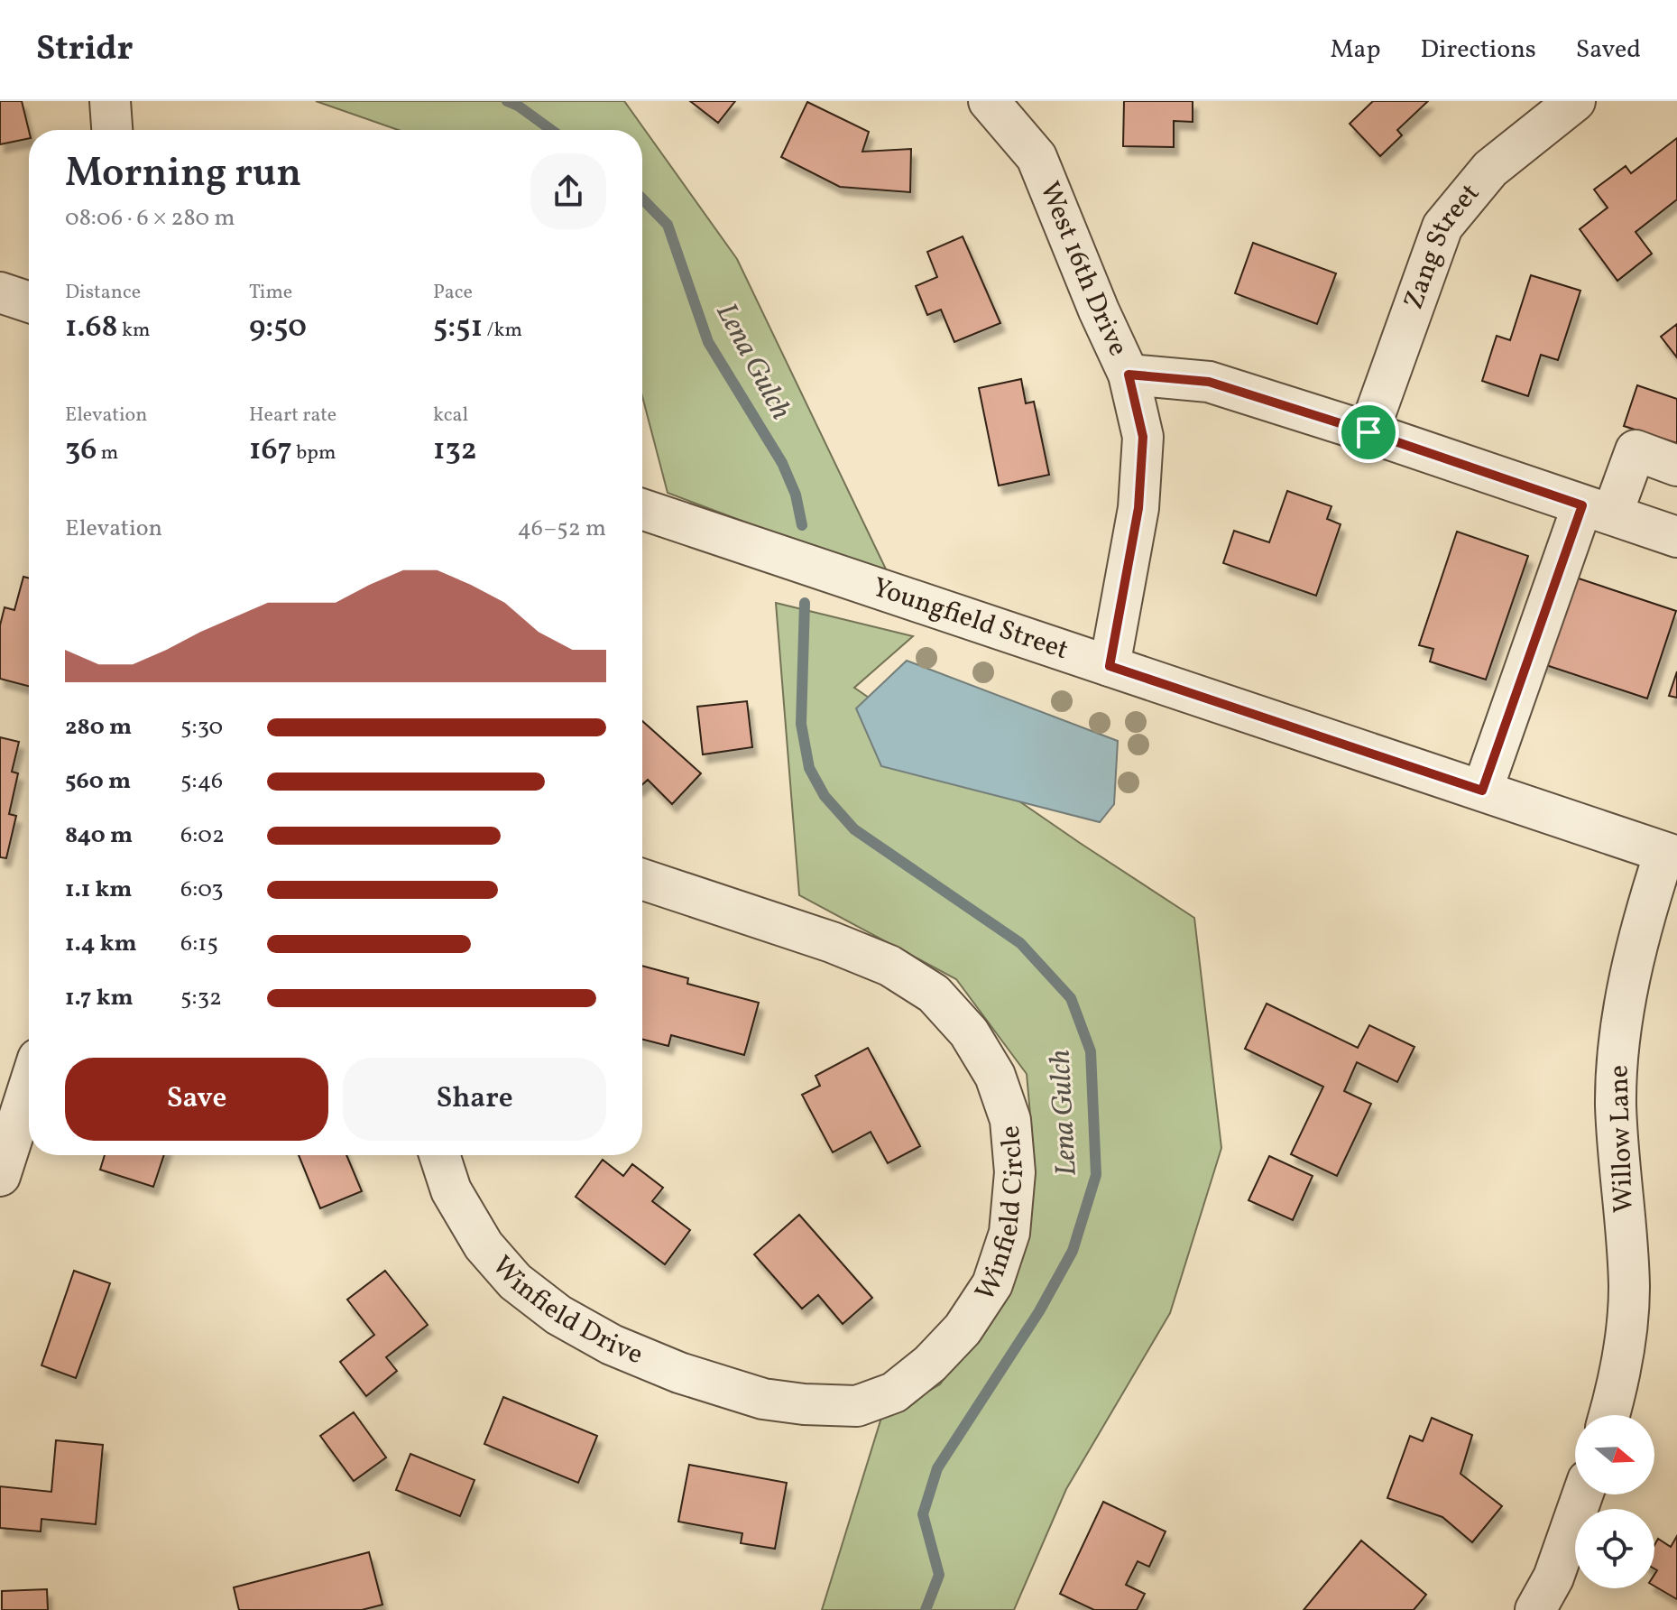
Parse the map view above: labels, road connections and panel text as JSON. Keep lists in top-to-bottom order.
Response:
{
  "streets": {
    "street": [
      "Zang Street",
      "West 16th Drive",
      "Youngfield Street",
      "Willow Lane",
      "Winfield Circle",
      "Winfield Drive"
    ]
  },
  "crossings": [
    ["West 16th Drive", "Youngfield Street"],
    ["Youngfield Street", "Willow Lane"],
    ["Winfield Circle", "Winfield Drive"]
  ],
  "water": ["Lena Gulch"],
  "north": "right",
  "page": {
    "header": "Stridr",
    "nav": ["Map", "Directions", "Saved"],
    "heading": ["Morning run", "08:06 · 6 × 280 m"],
    "stats": [
      ["Distance", "1.68 km"],
      ["Time", "9:50"],
      ["Pace", "5:51 /km"],
      ["Elevation", "36 m"],
      ["Heart rate", "167 bpm"],
      ["kcal", "132"]
    ],
    "chart": ["Elevation", "46–52 m"],
    "list": [
      {
        "name": "280 m",
        "note": "5:30"
      },
      {
        "name": "560 m",
        "note": "5:46"
      },
      {
        "name": "840 m",
        "note": "6:02"
      },
      {
        "name": "1.1 km",
        "note": "6:03"
      },
      {
        "name": "1.4 km",
        "note": "6:15"
      },
      {
        "name": "1.7 km",
        "note": "5:32"
      }
    ],
    "buttons": ["Save", "Share"]
  }
}
